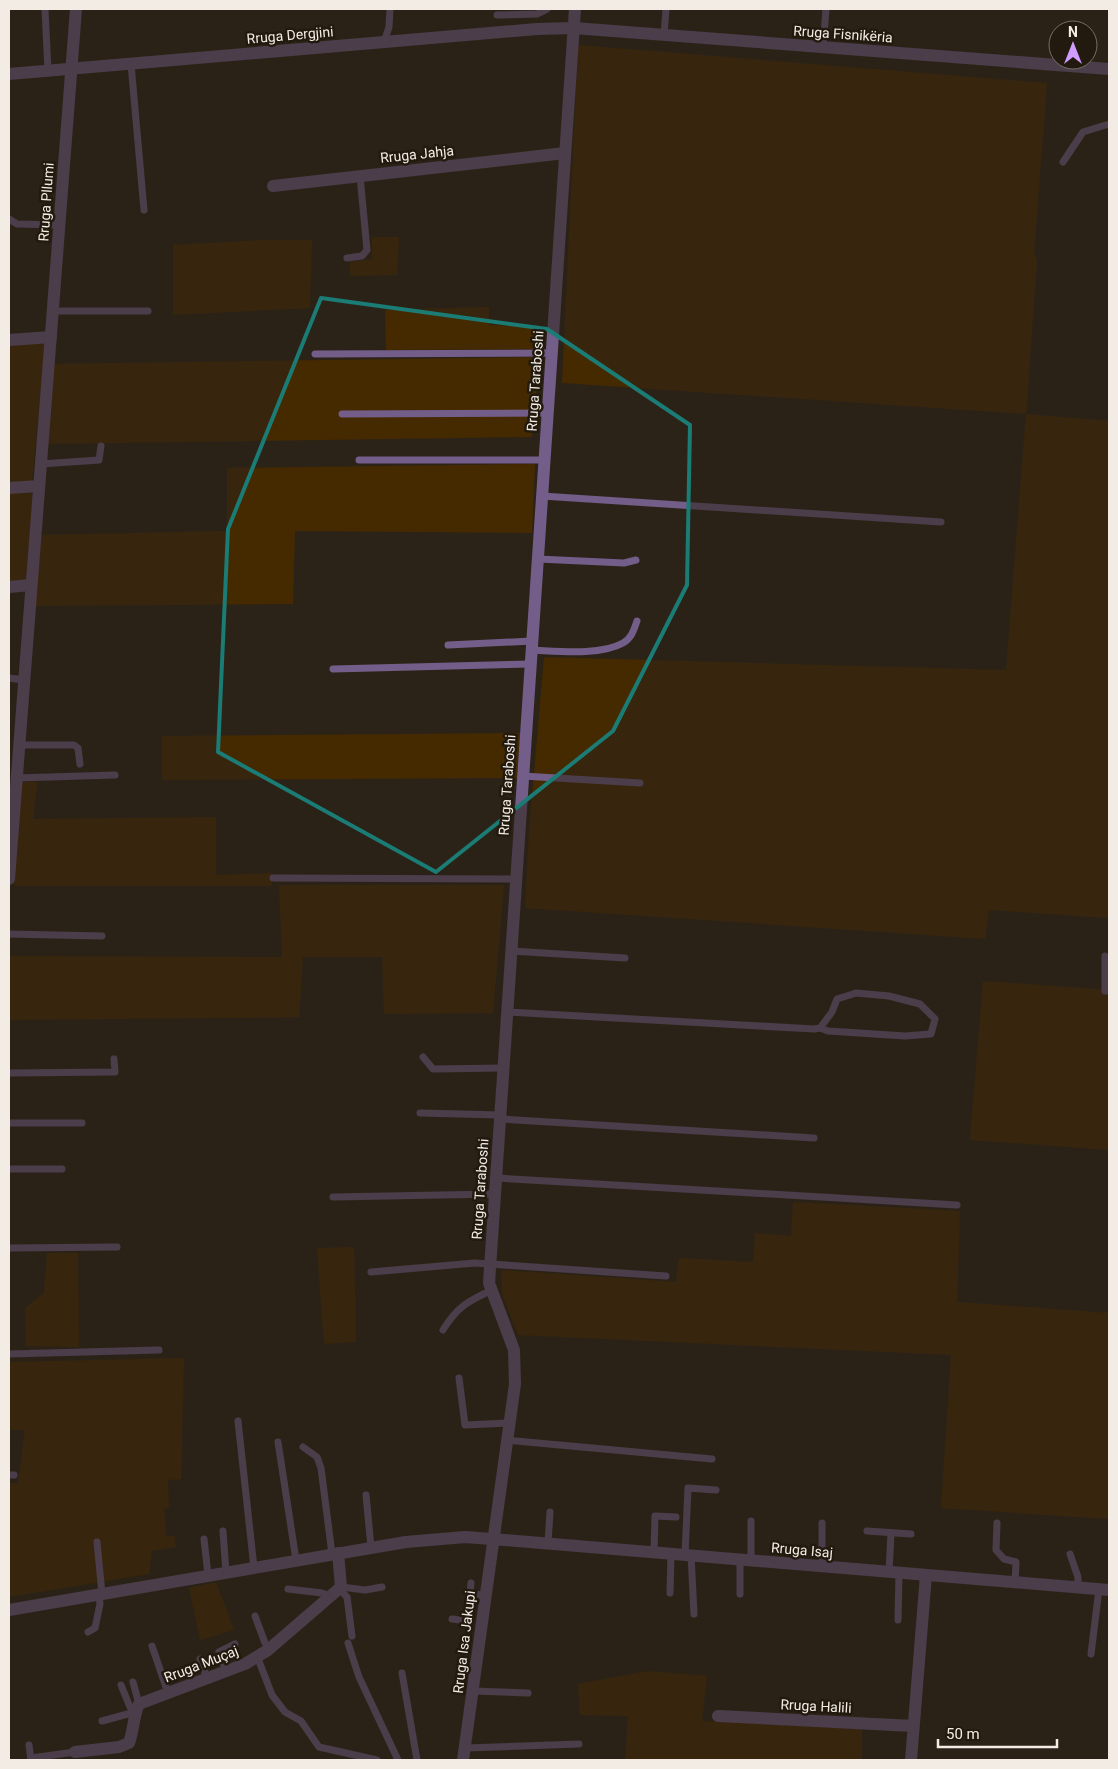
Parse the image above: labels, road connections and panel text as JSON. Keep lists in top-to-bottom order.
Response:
{
  "streets": {
    "street": [
      "Rruga Fisnikëria",
      "Rruga Dergjini",
      "Rruga Jahja",
      "Rruga Pllumi",
      "Rruga Taraboshi",
      "Rruga Isaj",
      "Rruga Isa Jakupi",
      "Rruga Muçaj",
      "Rruga Halili"
    ]
  },
  "crossings": [
    ["Rruga Fisnikëria", "Rruga Dergjini"],
    ["Rruga Fisnikëria", "Rruga Taraboshi"],
    ["Rruga Dergjini", "Rruga Pllumi"],
    ["Rruga Dergjini", "Rruga Taraboshi"],
    ["Rruga Jahja", "Rruga Taraboshi"],
    ["Rruga Taraboshi", "Rruga Isaj"],
    ["Rruga Taraboshi", "Rruga Isa Jakupi"],
    ["Rruga Isaj", "Rruga Isa Jakupi"]
  ],
  "scale_bar": "50 m",
  "north": "top"
}
